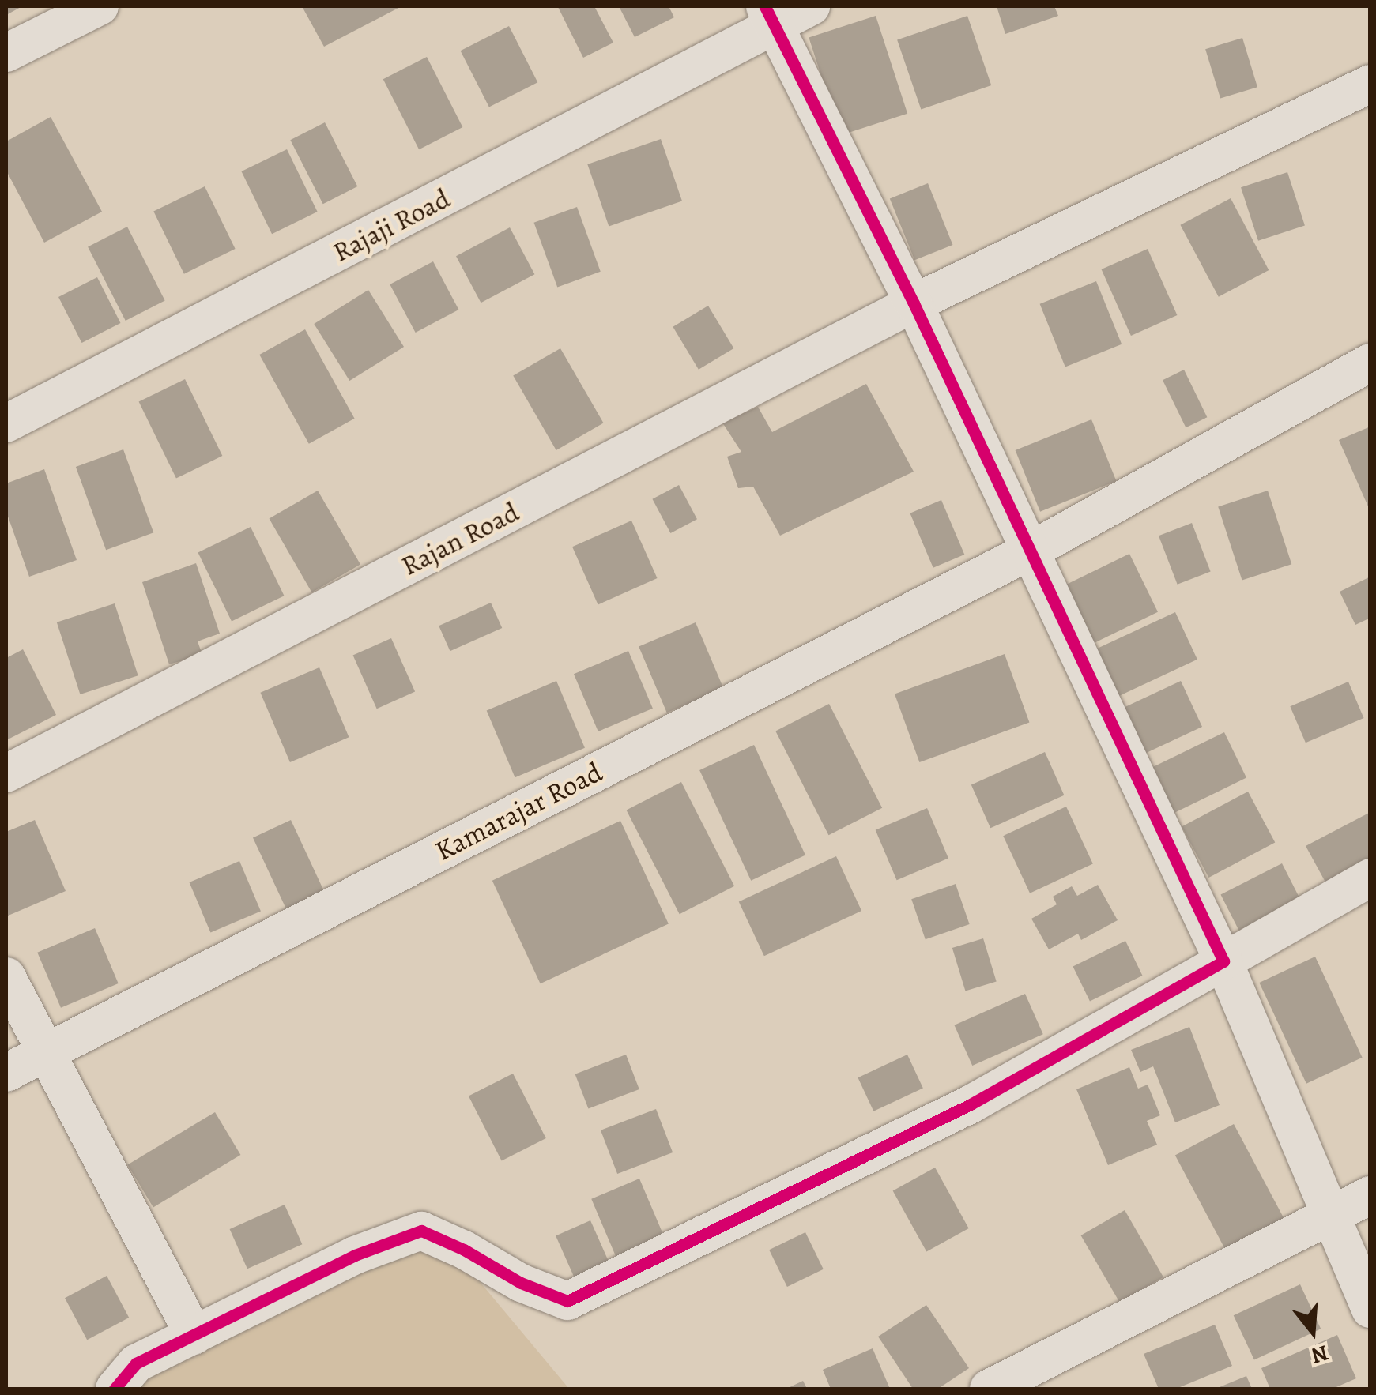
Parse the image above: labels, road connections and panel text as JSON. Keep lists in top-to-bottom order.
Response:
{
  "streets": {
    "street": ["Rajaji Road", "Rajan Road", "Kamarajar Road"]
  },
  "north": "bottom"
}
